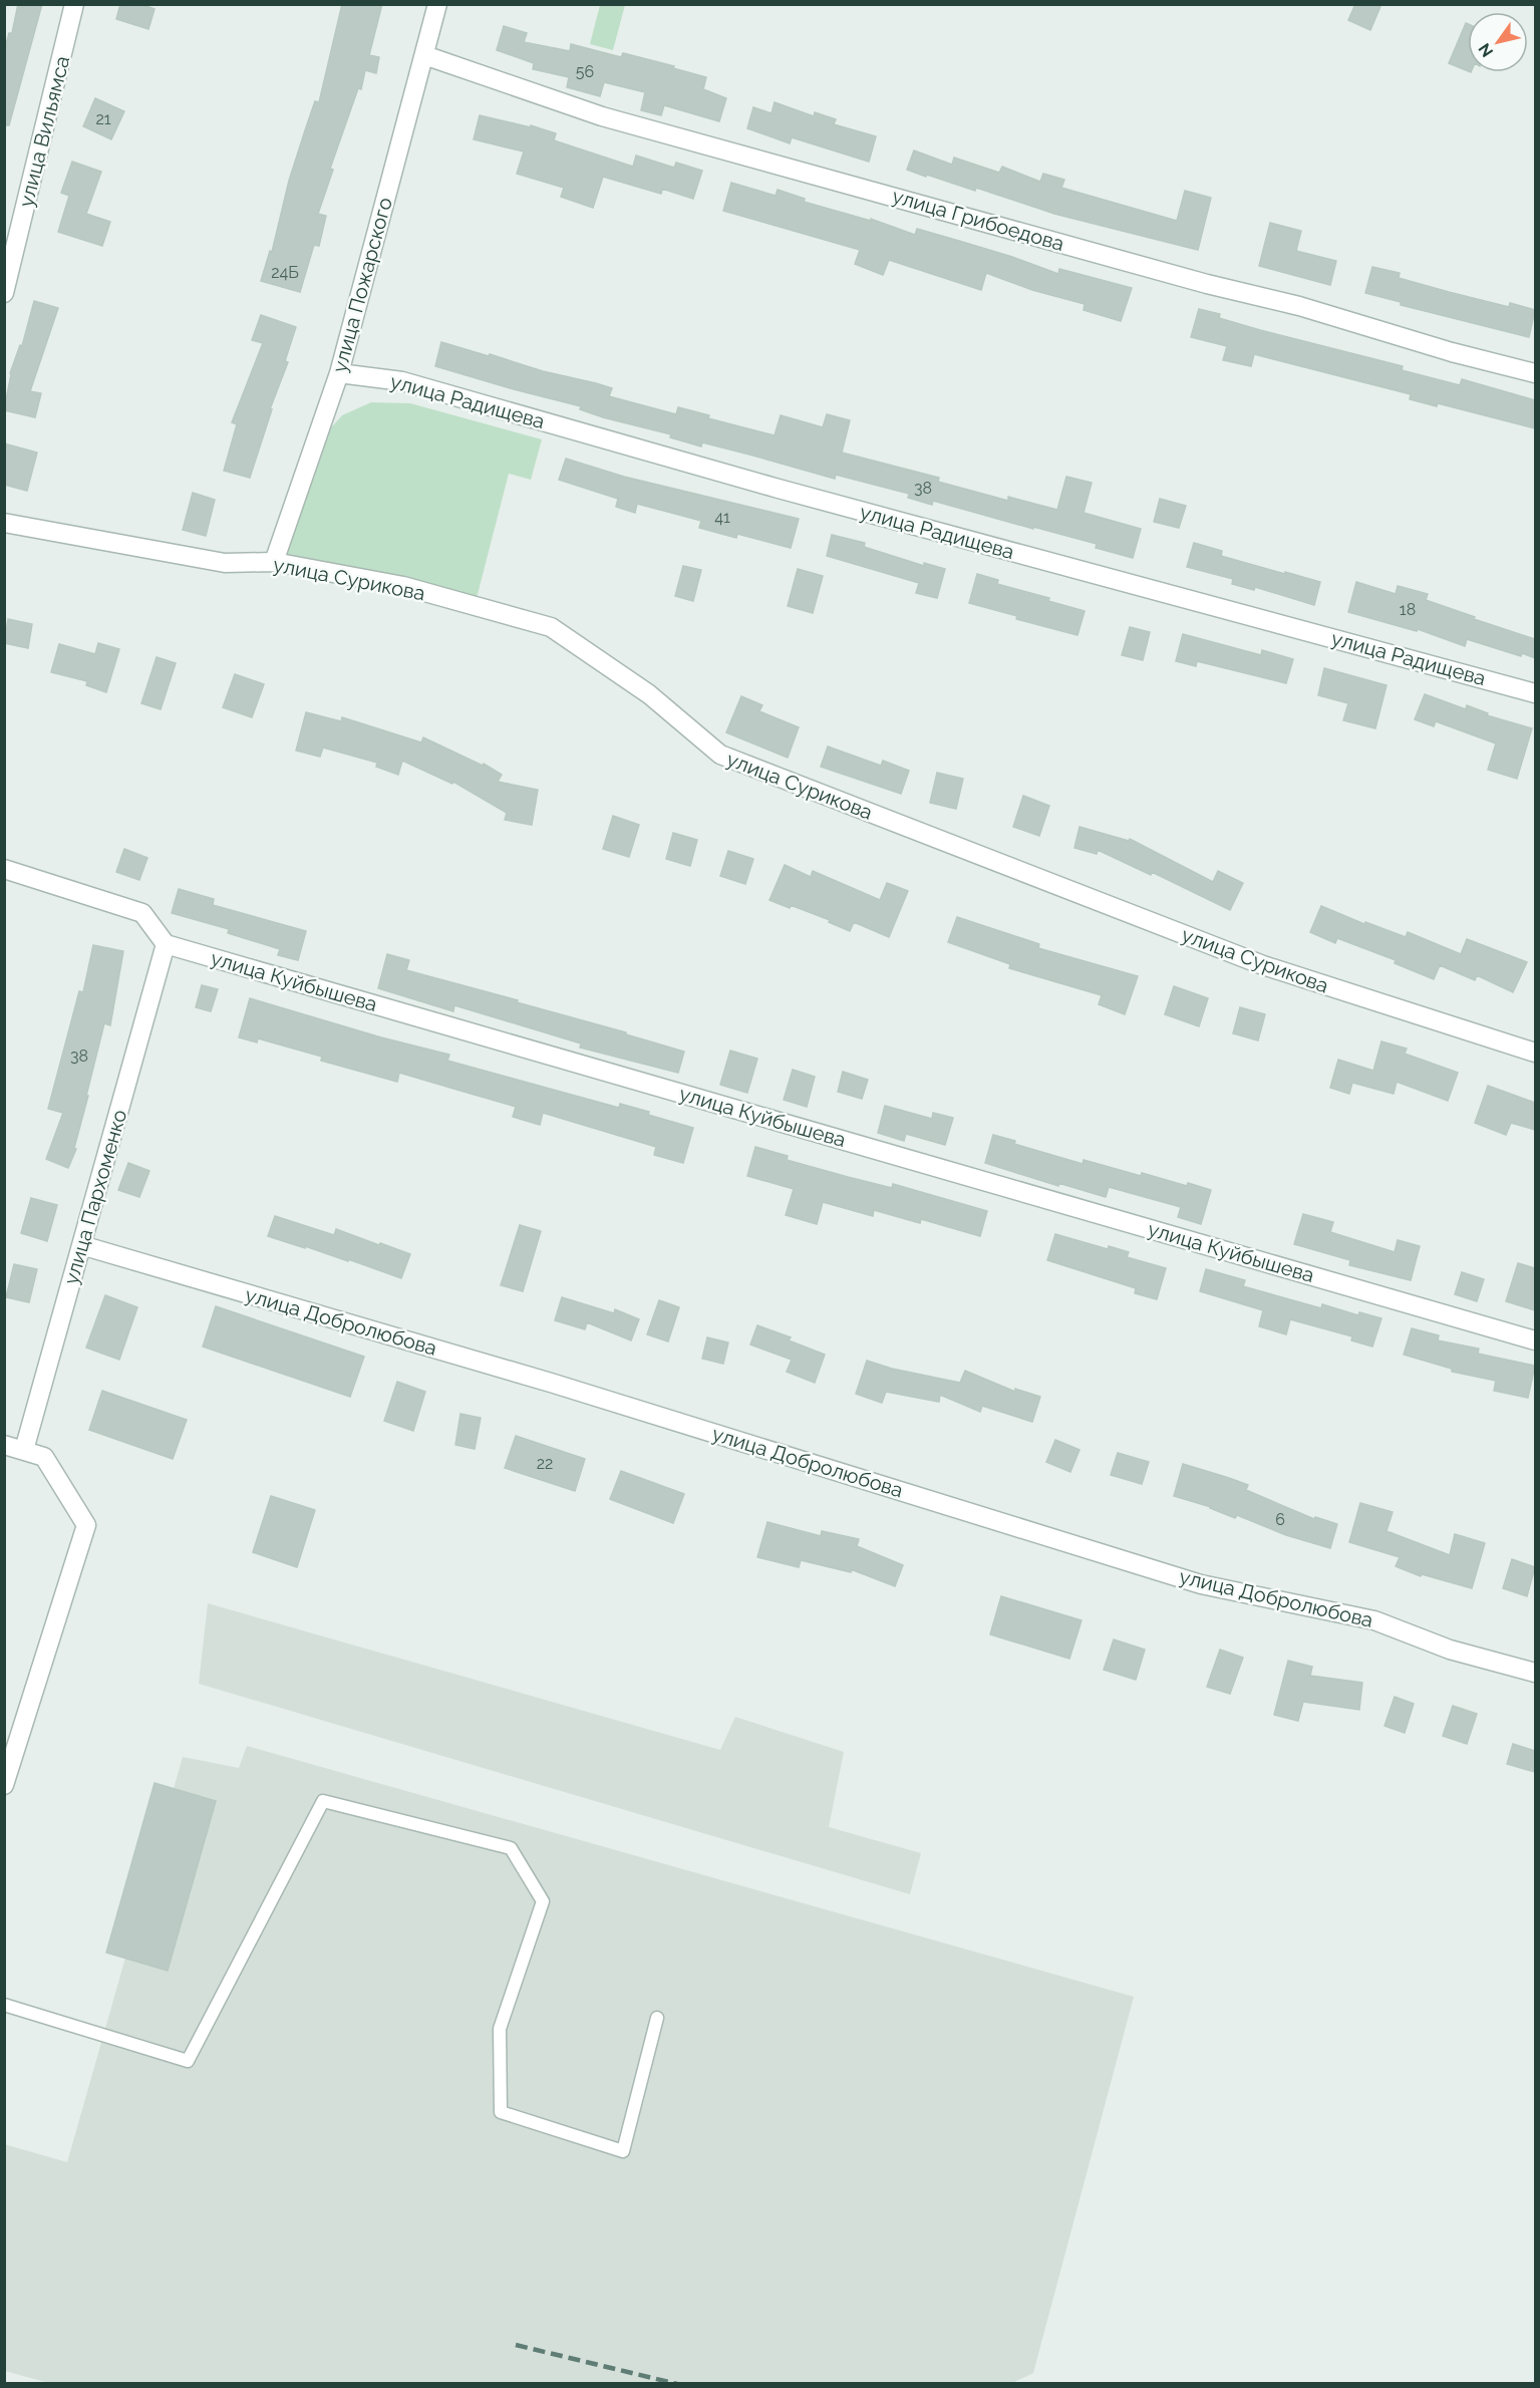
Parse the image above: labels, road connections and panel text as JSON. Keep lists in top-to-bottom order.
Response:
{
  "streets": {
    "street": [
      "улица Вильямса",
      "улица Грибоедова",
      "улица Пожарского",
      "улица Радищева",
      "улица Сурикова",
      "улица Куйбышева",
      "улица Пархоменко",
      "улица Добролюбова"
    ]
  },
  "crossings": [
    ["улица Грибоедова", "улица Пожарского"],
    ["улица Пожарского", "улица Радищева"],
    ["улица Пожарского", "улица Сурикова"],
    ["улица Куйбышева", "улица Пархоменко"],
    ["улица Пархоменко", "улица Добролюбова"]
  ],
  "house_numbers": [
    "56",
    "21",
    "24Б",
    "38",
    "41",
    "18",
    "38",
    "22",
    "6"
  ],
  "north": "bottom left"
}
